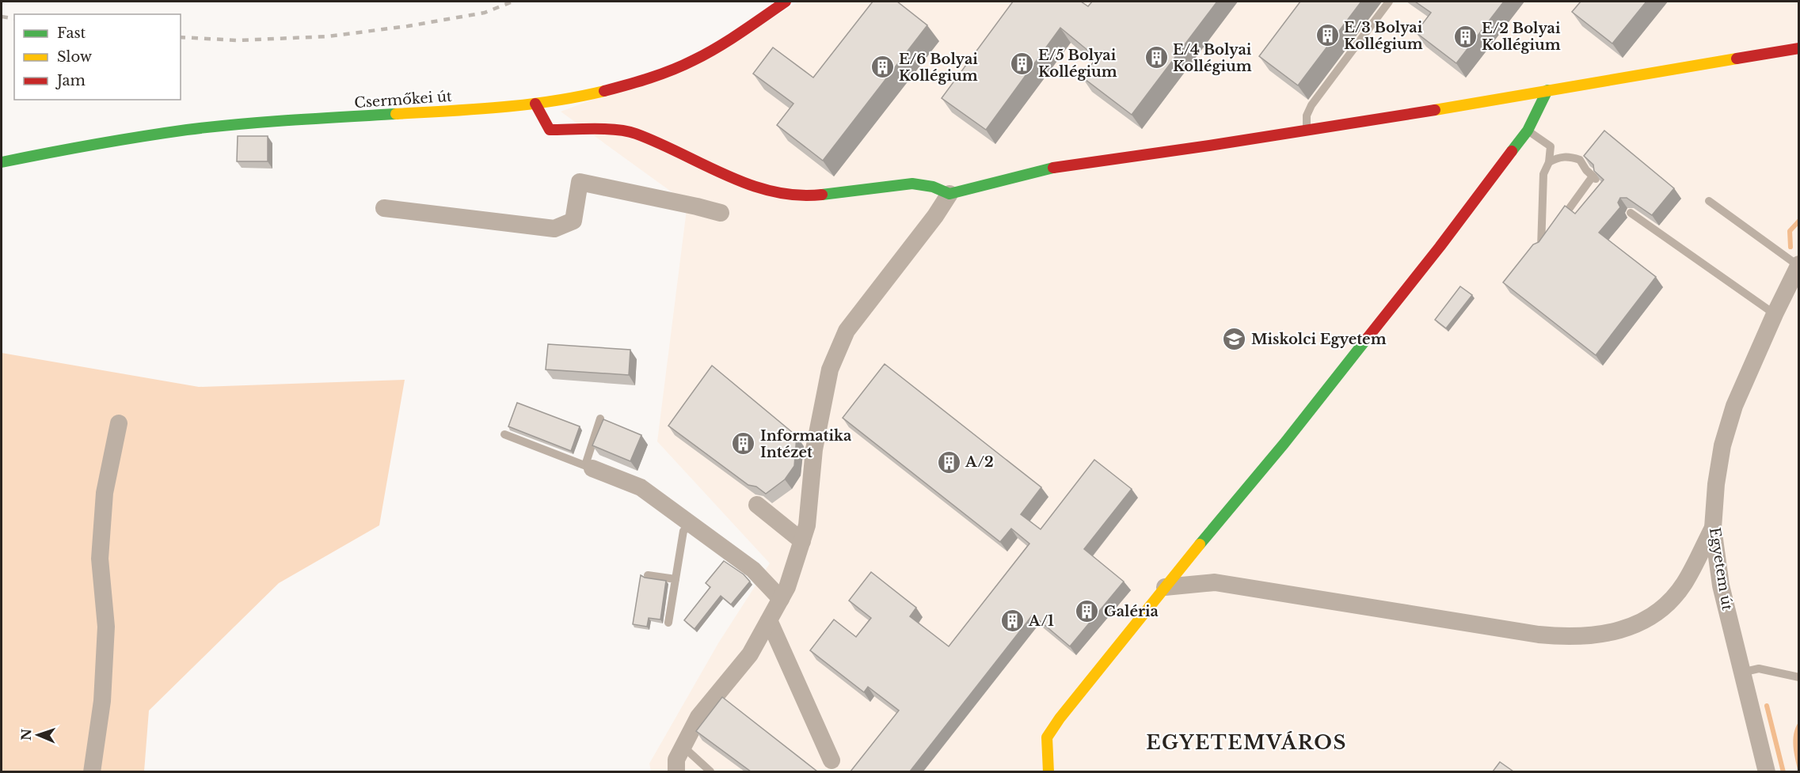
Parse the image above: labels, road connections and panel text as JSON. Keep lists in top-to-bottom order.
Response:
{
  "streets": {
    "street": ["Csermőkei út", "Egyetem út"]
  },
  "districts": ["EGYETEMVÁROS"],
  "places": {
    "building": [
      "E/3 Bolyai Kollégium",
      "E/2 Bolyai Kollégium",
      "E/4 Bolyai Kollégium",
      "E/5 Bolyai Kollégium",
      "E/6 Bolyai Kollégium",
      "Informatika Intézet",
      "A/2",
      "Galéria",
      "A/1"
    ],
    "school or university": ["Miskolci Egyetem"]
  },
  "legend": ["Fast", "Slow", "Jam"],
  "north": "left"
}
